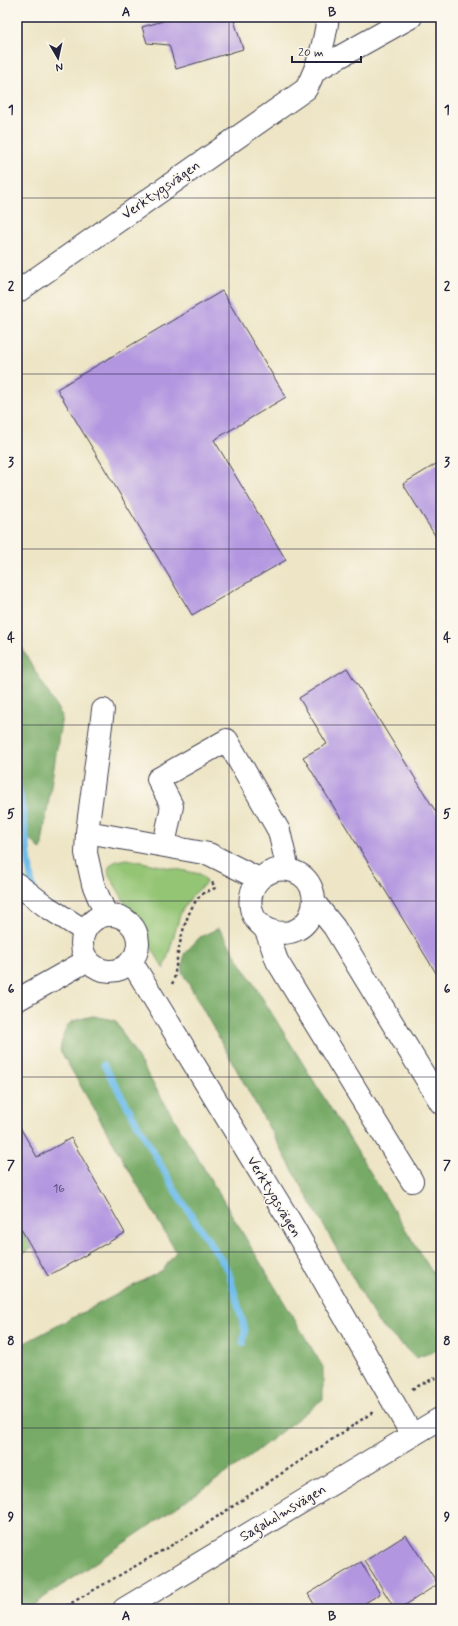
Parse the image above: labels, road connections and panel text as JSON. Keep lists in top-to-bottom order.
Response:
{
  "streets": {
    "street": ["Verktygsvägen", "Sagaholmsvägen"]
  },
  "crossings": [
    ["Verktygsvägen", "Sagaholmsvägen"]
  ],
  "house_numbers": ["16"],
  "scale_bar": "20 m",
  "north": "bottom",
  "grid": {
    "columns": ["A", "B"],
    "rows": [
      "1",
      "2",
      "3",
      "4",
      "5",
      "6",
      "7",
      "8",
      "9"
    ]
  }
}
